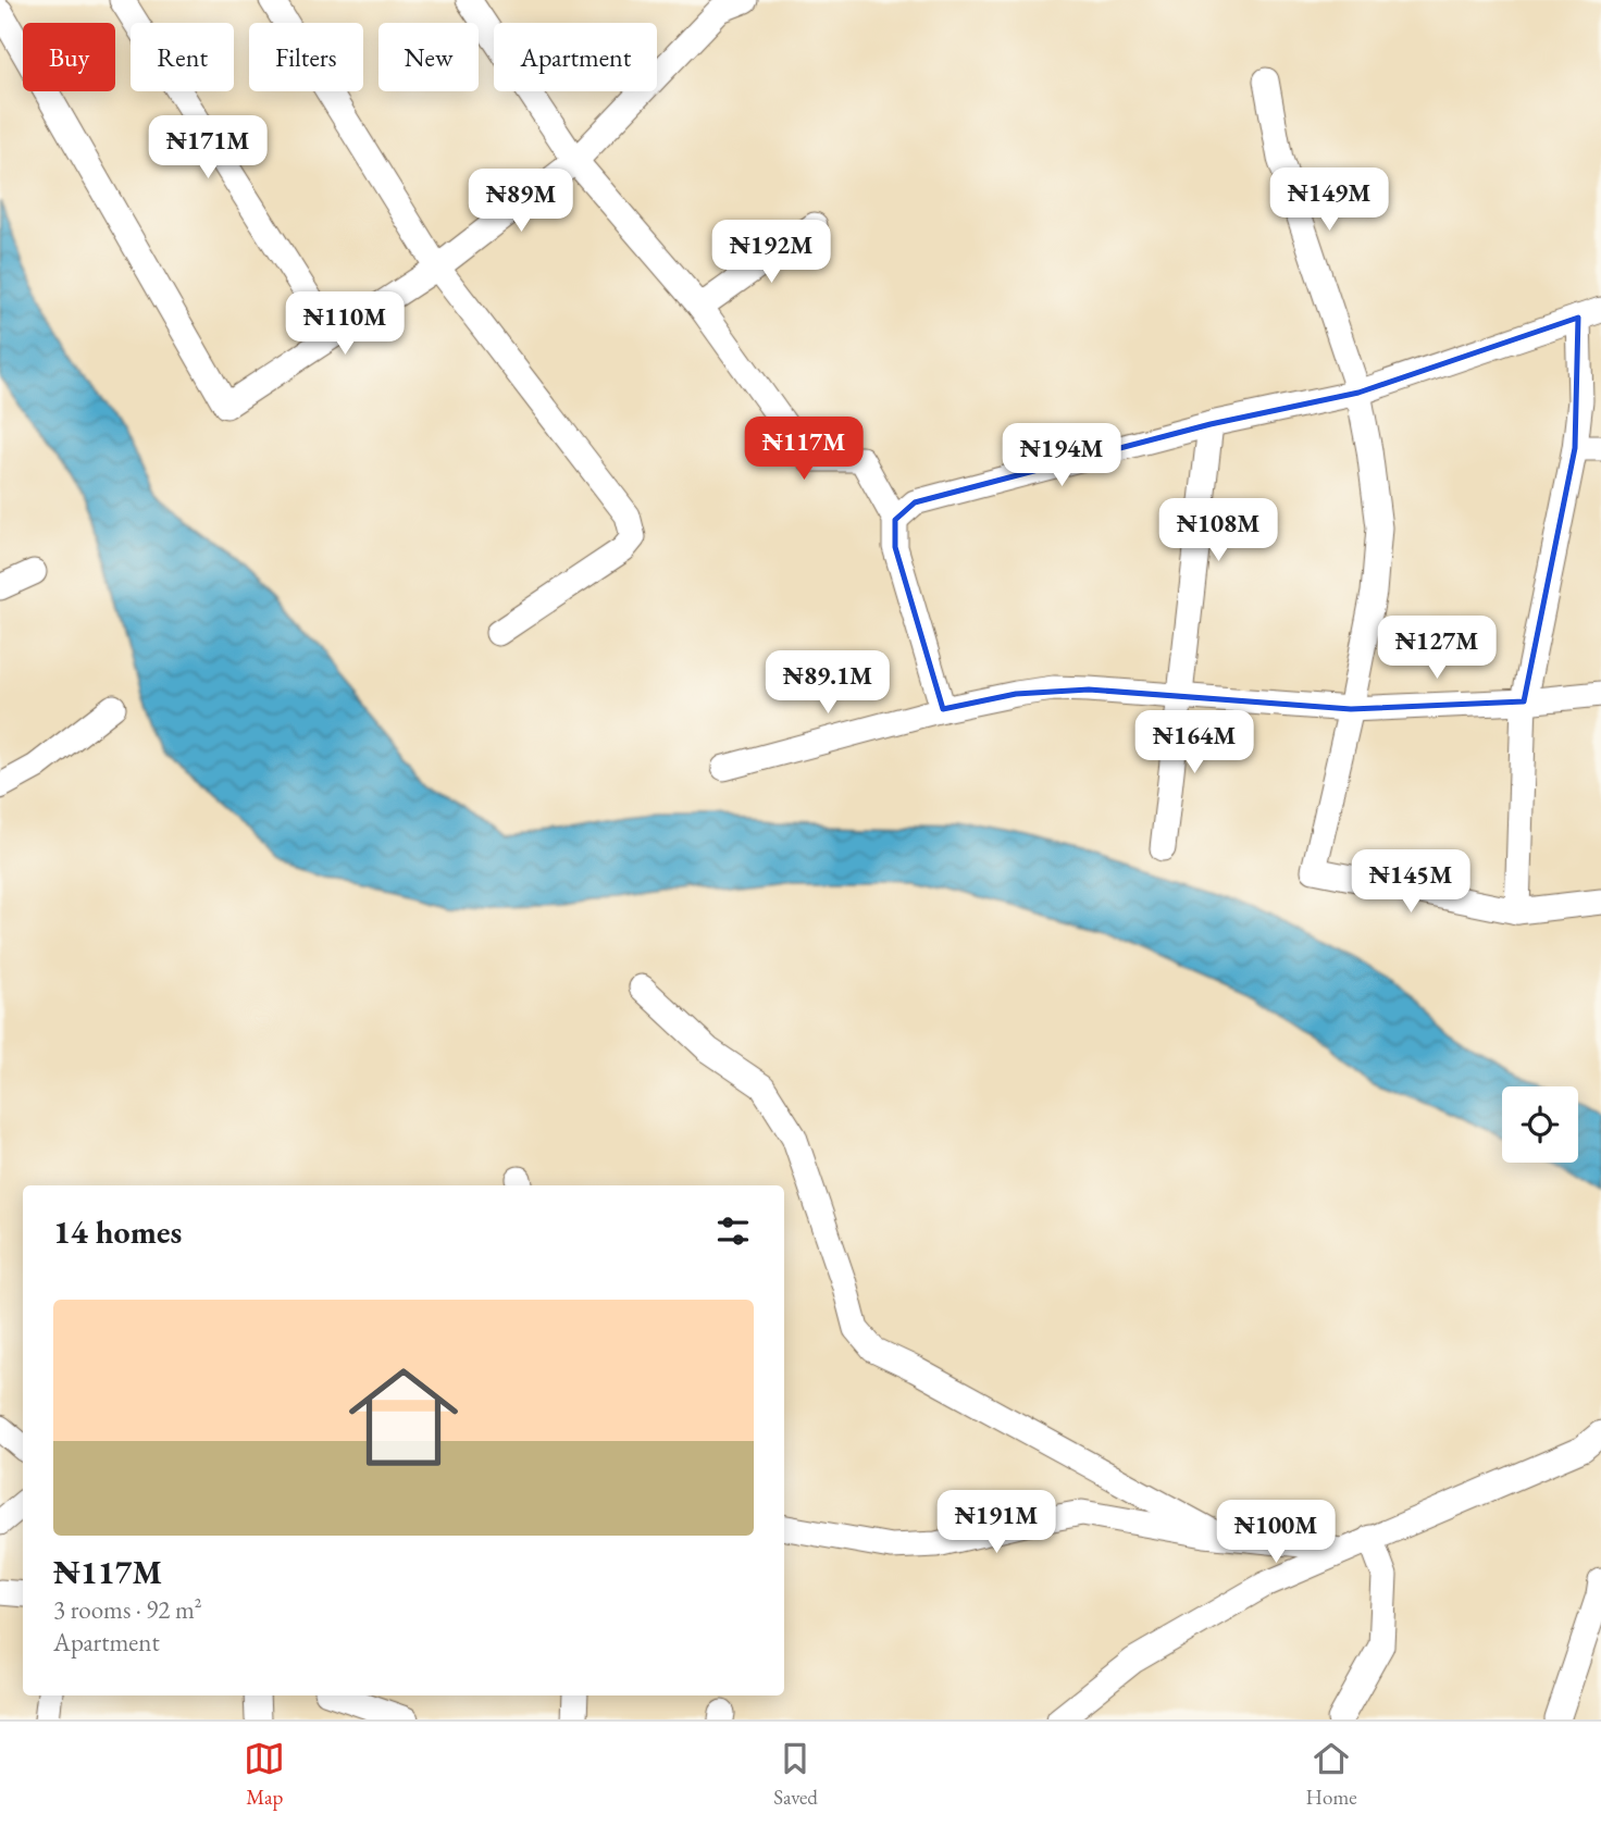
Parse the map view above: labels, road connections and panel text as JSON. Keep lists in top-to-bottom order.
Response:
{
  "page": {
    "chip": [
      "Buy",
      "Rent",
      "Filters",
      "New",
      "Apartment"
    ],
    "price": [
      "₦171M",
      "₦149M",
      "₦89M",
      "₦192M",
      "₦110M",
      "₦117M",
      "₦194M",
      "₦108M",
      "₦127M",
      "₦89.1M",
      "₦164M",
      "₦145M",
      "₦191M",
      "₦100M"
    ],
    "heading": "14 homes",
    "list": [
      {
        "name": "₦117M",
        "note": "3 rooms · 92 m² · Apartment"
      }
    ],
    "tabs": ["Map", "Saved", "Home"]
  }
}
